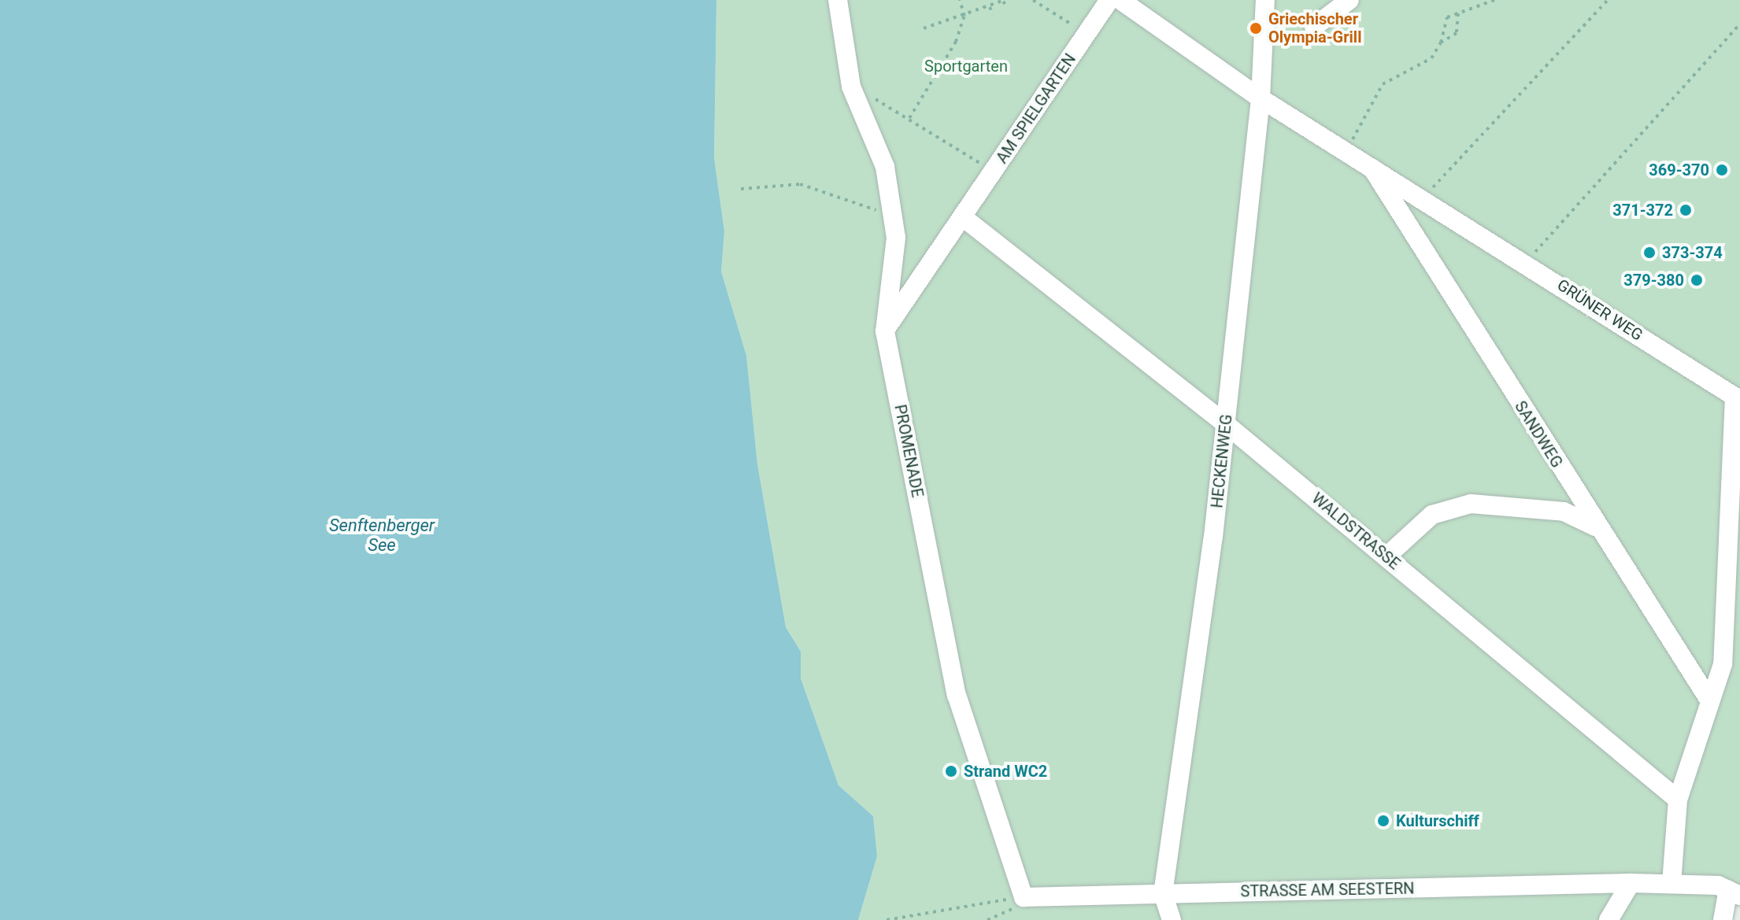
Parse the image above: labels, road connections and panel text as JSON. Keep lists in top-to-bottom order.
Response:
{
  "streets": {
    "street": [
      "AM SPIELGARTEN",
      "GRÜNER WEG",
      "SANDWEG",
      "PROMENADE",
      "HECKENWEG",
      "WALDSTRASSE",
      "STRASSE AM SEESTERN"
    ]
  },
  "crossings": [
    ["AM SPIELGARTEN", "PROMENADE"],
    ["AM SPIELGARTEN", "WALDSTRASSE"],
    ["GRÜNER WEG", "SANDWEG"],
    ["GRÜNER WEG", "HECKENWEG"],
    ["GRÜNER WEG", "WALDSTRASSE"],
    ["PROMENADE", "STRASSE AM SEESTERN"],
    ["HECKENWEG", "WALDSTRASSE"],
    ["HECKENWEG", "STRASSE AM SEESTERN"]
  ],
  "water": ["Senftenberger See"],
  "parks": ["Sportgarten"],
  "places": [
    "Griechischer Olympia-Grill",
    "369-370",
    "371-372",
    "373-374",
    "379-380",
    "Strand WC2",
    "Kulturschiff"
  ]
}
